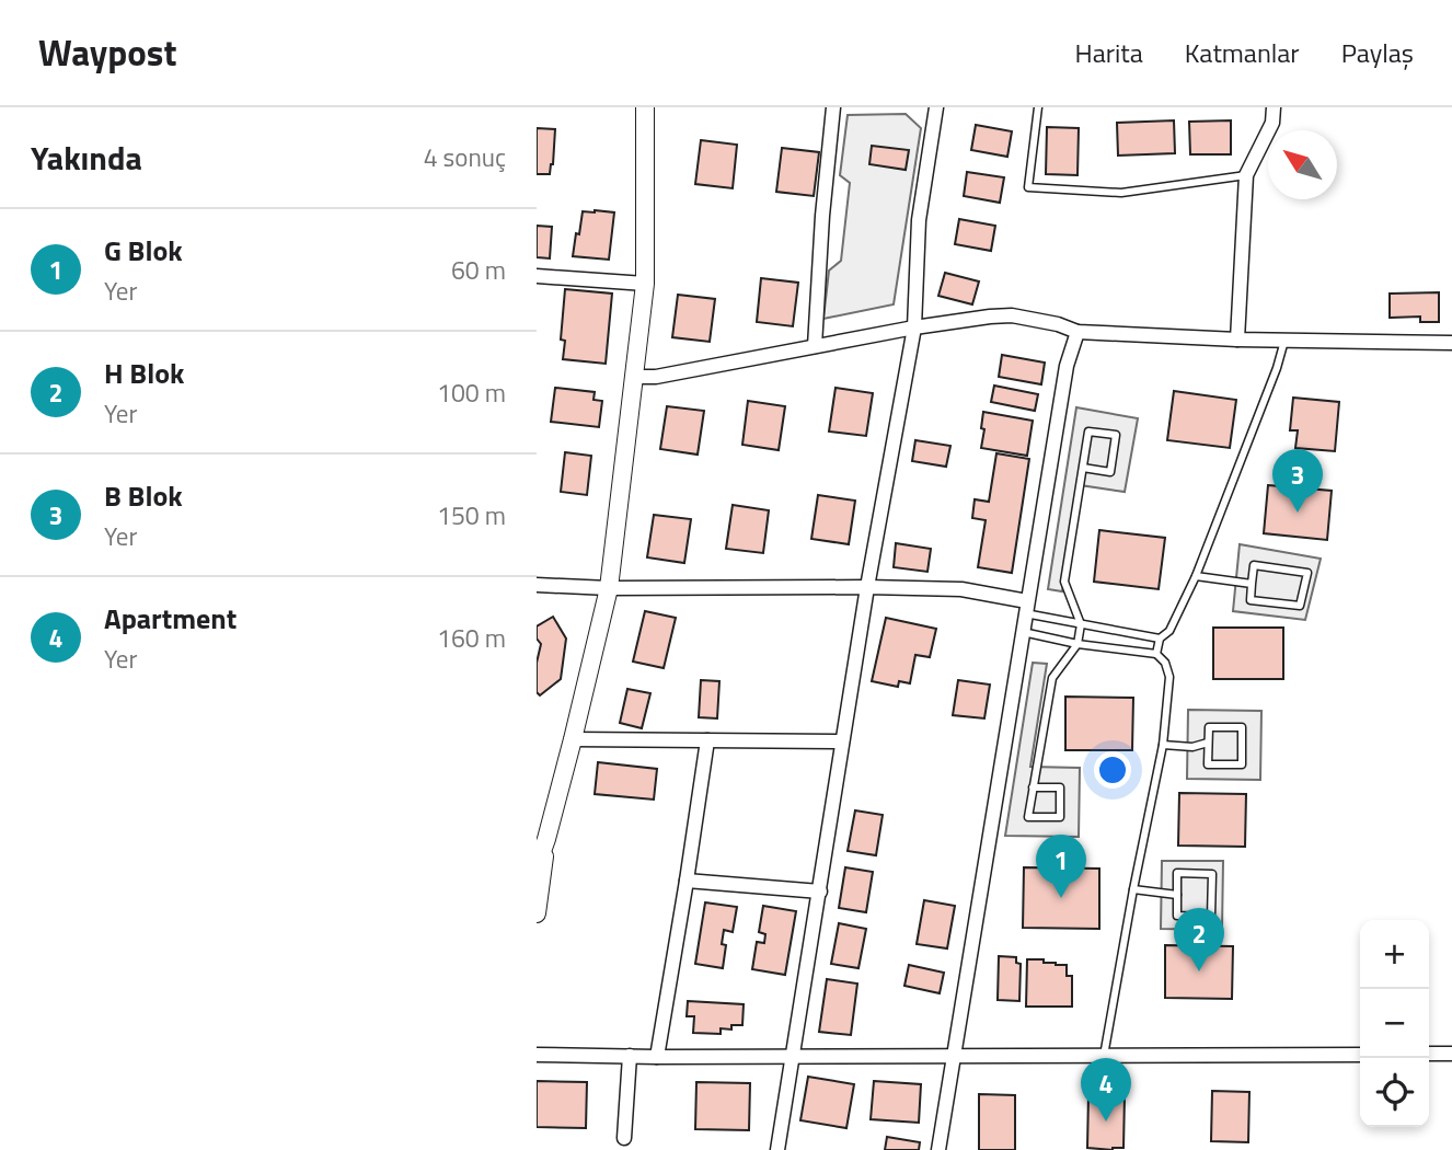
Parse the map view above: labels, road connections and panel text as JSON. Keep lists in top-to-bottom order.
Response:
{
  "north": "top left",
  "page": {
    "header": "Waypost",
    "nav": ["Harita", "Katmanlar", "Paylaş"],
    "heading": ["Yakında", "4 sonuç"],
    "list": [
      {
        "mark": "1",
        "name": "G Blok",
        "note": "Yer",
        "value": "60 m"
      },
      {
        "mark": "2",
        "name": "H Blok",
        "note": "Yer",
        "value": "100 m"
      },
      {
        "mark": "3",
        "name": "B Blok",
        "note": "Yer",
        "value": "150 m"
      },
      {
        "mark": "4",
        "name": "Apartment",
        "note": "Yer",
        "value": "160 m"
      }
    ],
    "pins": [
      "3",
      "1",
      "2",
      "4"
    ],
    "map_buttons": ["+", "−"]
  }
}
